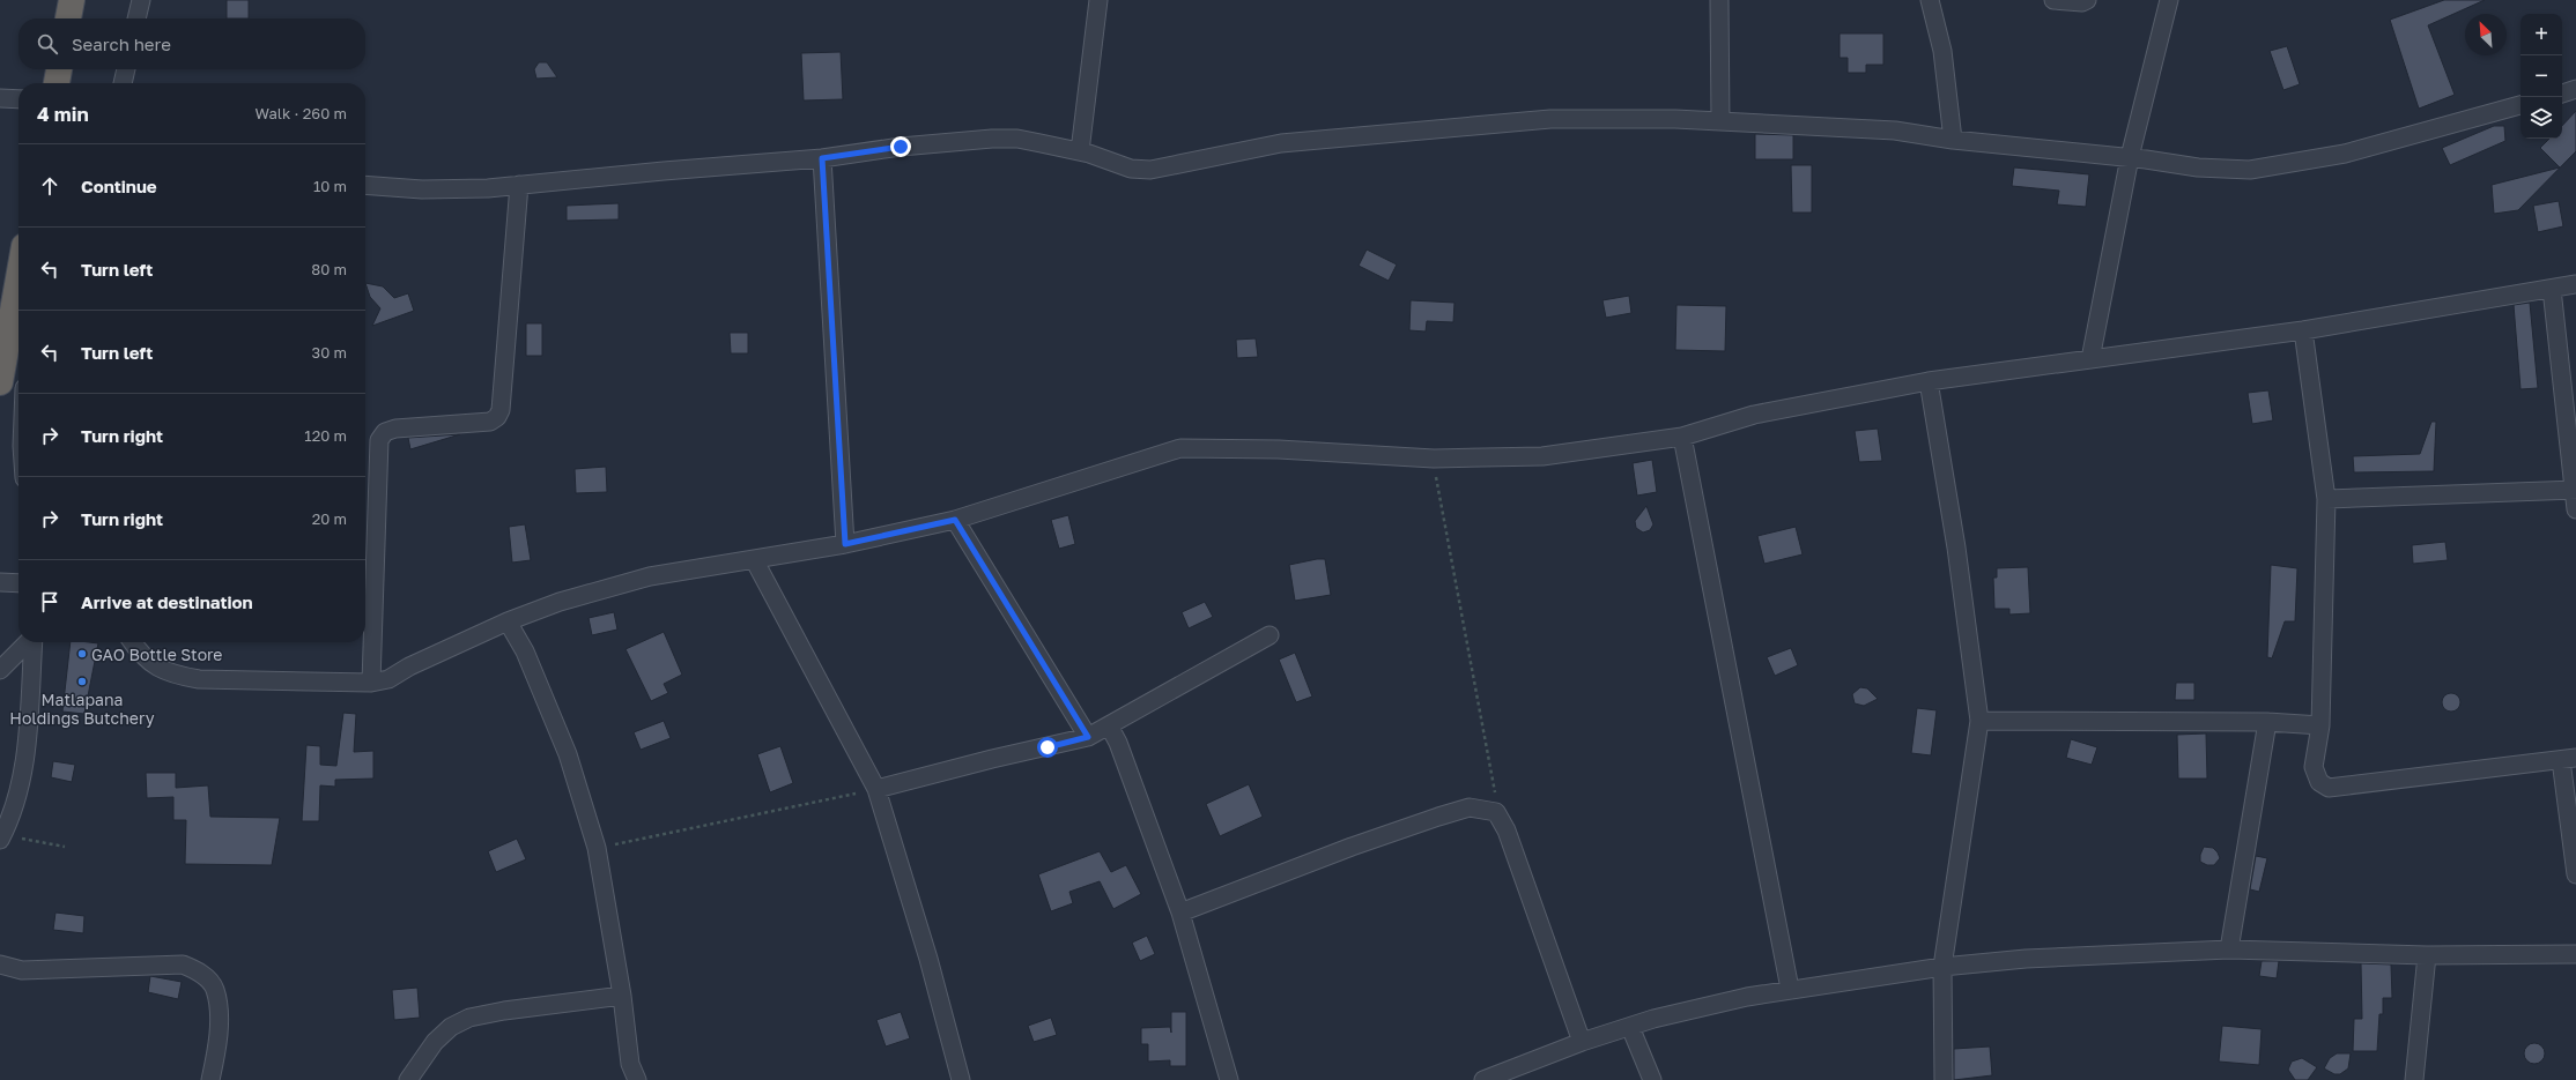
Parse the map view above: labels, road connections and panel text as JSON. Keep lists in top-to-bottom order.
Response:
{
  "places": ["GAO Bottle Store", "Matlapana Holdings Butchery"],
  "north": "top left",
  "page": {
    "map_buttons": ["+", "−"],
    "search": "Search here",
    "heading": ["4 min", "Walk · 260 m"],
    "list": [
      ["Continue", "10 m"],
      ["Turn left", "80 m"],
      ["Turn left", "30 m"],
      ["Turn right", "120 m"],
      ["Turn right", "20 m"],
      "Arrive at destination"
    ]
  }
}
